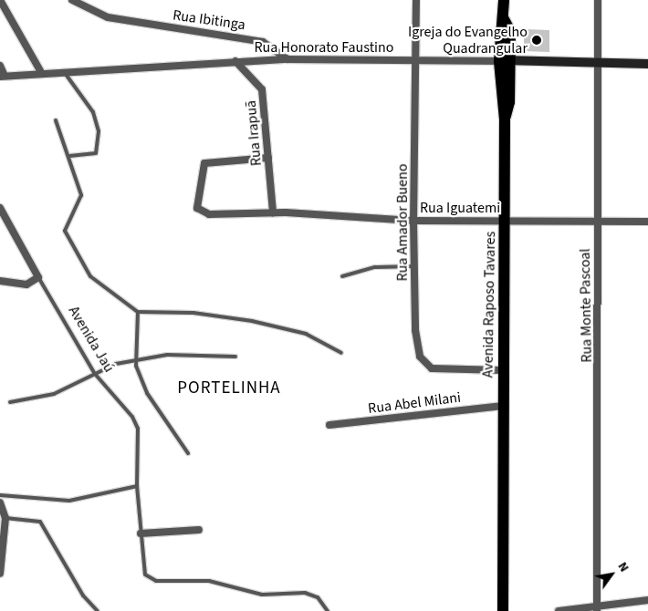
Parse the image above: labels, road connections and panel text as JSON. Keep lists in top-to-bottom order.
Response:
{
  "streets": {
    "main road": ["Avenida Raposo Tavares"],
    "street": [
      "Rua Ibitinga",
      "Rua Honorato Faustino",
      "Rua Irapuã",
      "Rua Iguatemi",
      "Rua Amador Bueno",
      "Rua Monte Pascoal",
      "Avenida Jaú",
      "Rua Abel Milani"
    ]
  },
  "crossings": [
    ["Rua Ibitinga", "Rua Honorato Faustino"],
    ["Rua Honorato Faustino", "Rua Irapuã"],
    ["Rua Honorato Faustino", "Rua Amador Bueno"],
    ["Rua Honorato Faustino", "Avenida Raposo Tavares"],
    ["Rua Honorato Faustino", "Rua Monte Pascoal"],
    ["Rua Irapuã", "Rua Iguatemi"],
    ["Rua Iguatemi", "Rua Amador Bueno"],
    ["Rua Iguatemi", "Avenida Raposo Tavares"],
    ["Rua Iguatemi", "Rua Monte Pascoal"],
    ["Rua Amador Bueno", "Avenida Raposo Tavares"],
    ["Avenida Raposo Tavares", "Rua Abel Milani"]
  ],
  "districts": ["PORTELINHA"],
  "places": ["Igreja do Evangelho Quadrangular"],
  "north": "top right"
}
